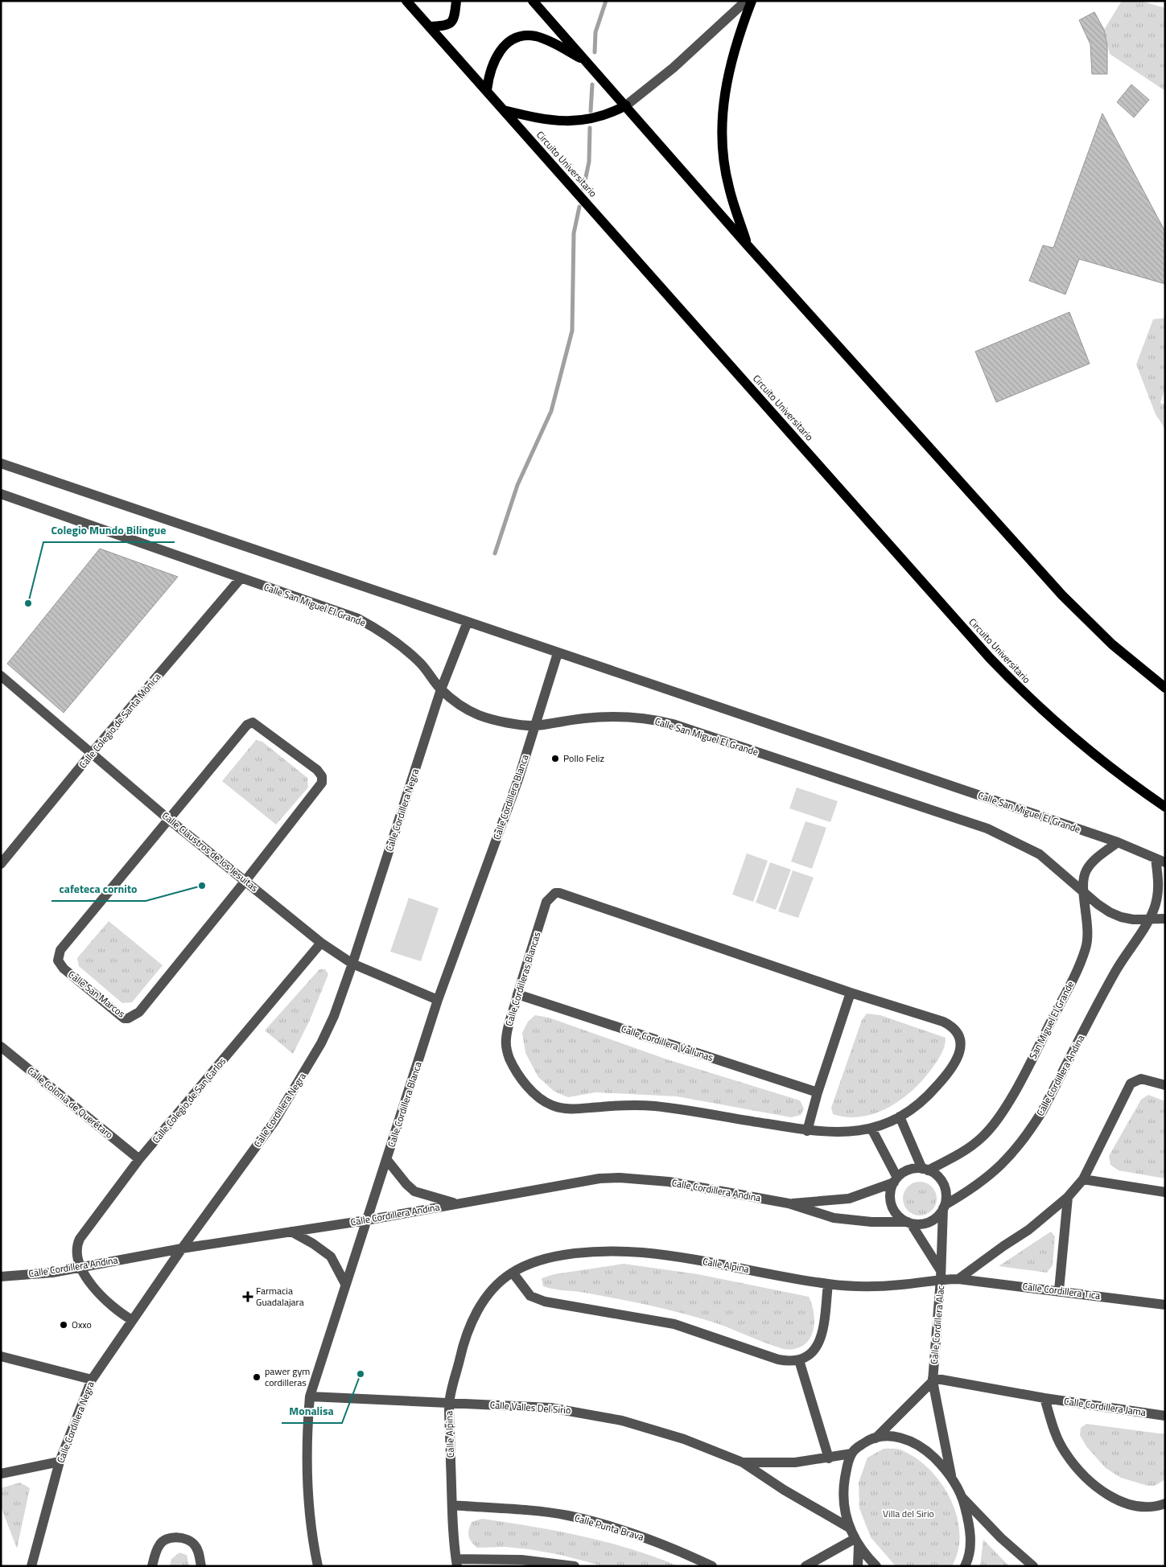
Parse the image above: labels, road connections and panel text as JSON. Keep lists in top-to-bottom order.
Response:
{
  "streets": {
    "main road": ["Circuito Universitario"],
    "street": [
      "Calle San Miguel El Grande",
      "Calle Colegio de Santa Mónica",
      "Calle Cordillera Blanca",
      "Calle Cordillera Negra",
      "Calle Claustros de los Jesuitas",
      "Calle Cordilleras Blancas",
      "Calle San Marcos",
      "San Miguel El Grande",
      "Calle Cordillera Vallunas",
      "Calle Cordillera Andina",
      "Calle Colegio de San Carlos",
      "Calle Colonia de Querétaro",
      "Calle Alpina",
      "Calle Cordillera Tica",
      "Calle Cordillera Alac",
      "Calle Cordillera Jama",
      "Calle Valles Del Sirio",
      "Calle Punta Brava"
    ]
  },
  "crossings": [
    ["Calle San Miguel El Grande", "Calle Colegio de Santa Mónica"],
    ["Calle San Miguel El Grande", "Calle Cordillera Blanca"],
    ["Calle San Miguel El Grande", "Calle Cordillera Negra"],
    ["Calle San Miguel El Grande", "San Miguel El Grande"],
    ["Calle San Miguel El Grande", "Calle Cordillera Andina"],
    ["Calle Colegio de Santa Mónica", "Calle Claustros de los Jesuitas"],
    ["Calle Cordillera Blanca", "Calle Claustros de los Jesuitas"],
    ["Calle Cordillera Blanca", "Calle Cordillera Andina"],
    ["Calle Cordillera Blanca", "Calle Valles Del Sirio"],
    ["Calle Cordillera Negra", "Calle Claustros de los Jesuitas"],
    ["Calle Cordillera Negra", "Calle Cordillera Andina"],
    ["Calle Claustros de los Jesuitas", "Calle San Marcos"],
    ["Calle Claustros de los Jesuitas", "Calle Colegio de San Carlos"],
    ["Calle Cordilleras Blancas", "Calle Cordillera Vallunas"],
    ["San Miguel El Grande", "Calle Cordillera Andina"],
    ["San Miguel El Grande", "Calle Cordillera Alac"],
    ["Calle Cordillera Andina", "Calle Colegio de San Carlos"],
    ["Calle Cordillera Andina", "Calle Cordillera Alac"],
    ["Calle Colegio de San Carlos", "Calle Colonia de Querétaro"],
    ["Calle Alpina", "Calle Cordillera Tica"],
    ["Calle Alpina", "Calle Cordillera Alac"],
    ["Calle Alpina", "Calle Valles Del Sirio"],
    ["Calle Alpina", "Calle Punta Brava"],
    ["Calle Cordillera Tica", "Calle Cordillera Alac"],
    ["Calle Cordillera Alac", "Calle Cordillera Jama"]
  ],
  "parks": ["Villa del Sirio"],
  "places": {
    "other": [
      "Colegio Mundo Bilingue",
      "Pollo Feliz",
      "cafeteca cornito",
      "Oxxo",
      "Monalisa",
      "pawer gym cordilleras"
    ],
    "health": ["Farmacia Guadalajara"]
  }
}
